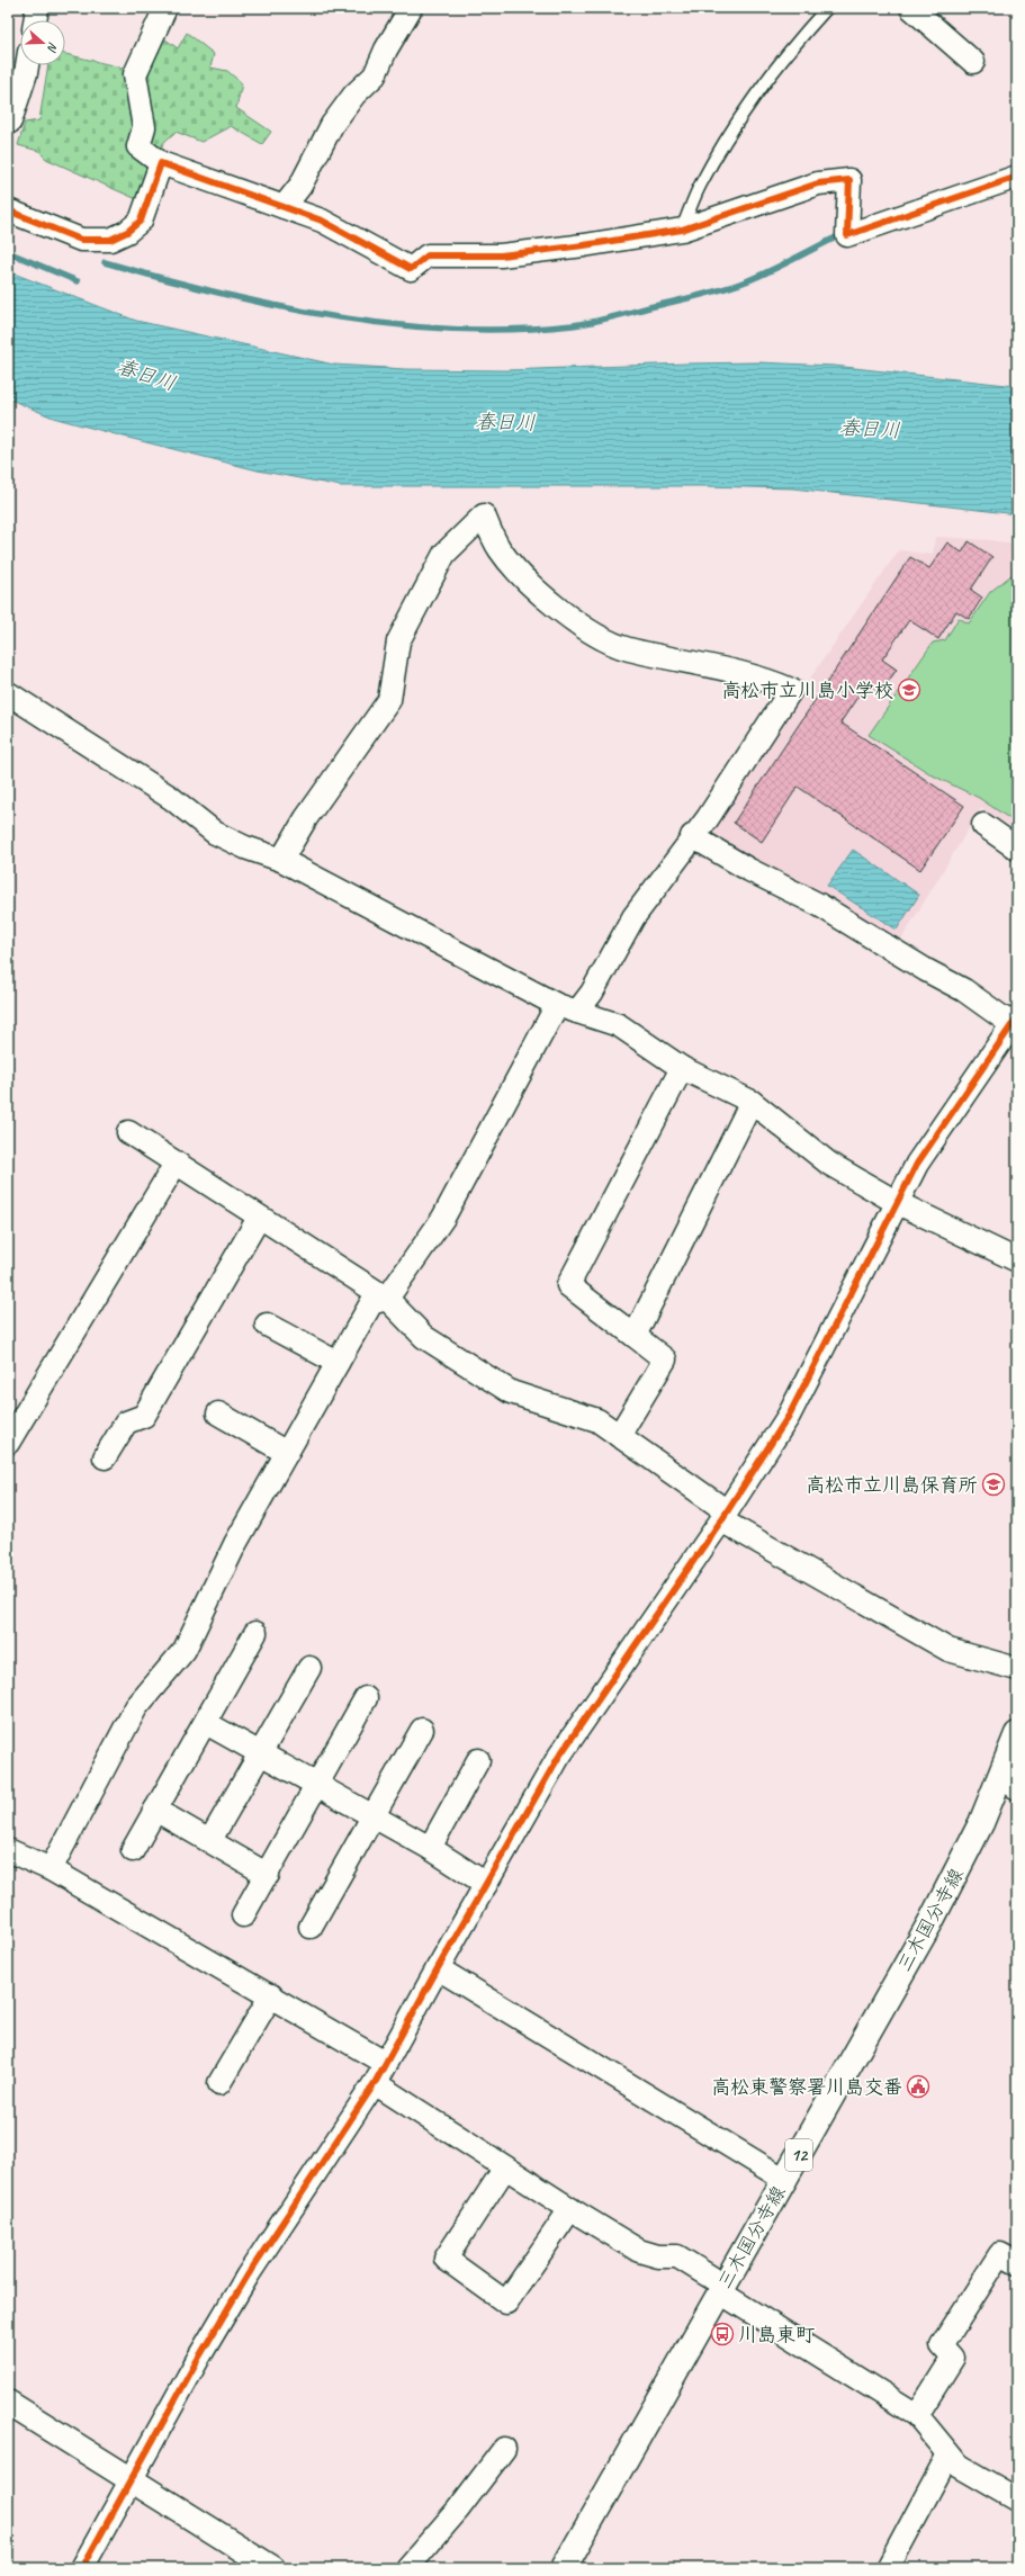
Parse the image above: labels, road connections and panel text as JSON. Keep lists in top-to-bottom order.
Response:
{
  "streets": {
    "main road": ["三木国分寺線", "12"]
  },
  "water": ["春日川"],
  "places": {
    "school or university": ["高松市立川島小学校", "高松市立川島保育所"],
    "public building": ["高松東警察署川島交番"],
    "bus stop": ["川島東町"]
  },
  "north": "right"
}
